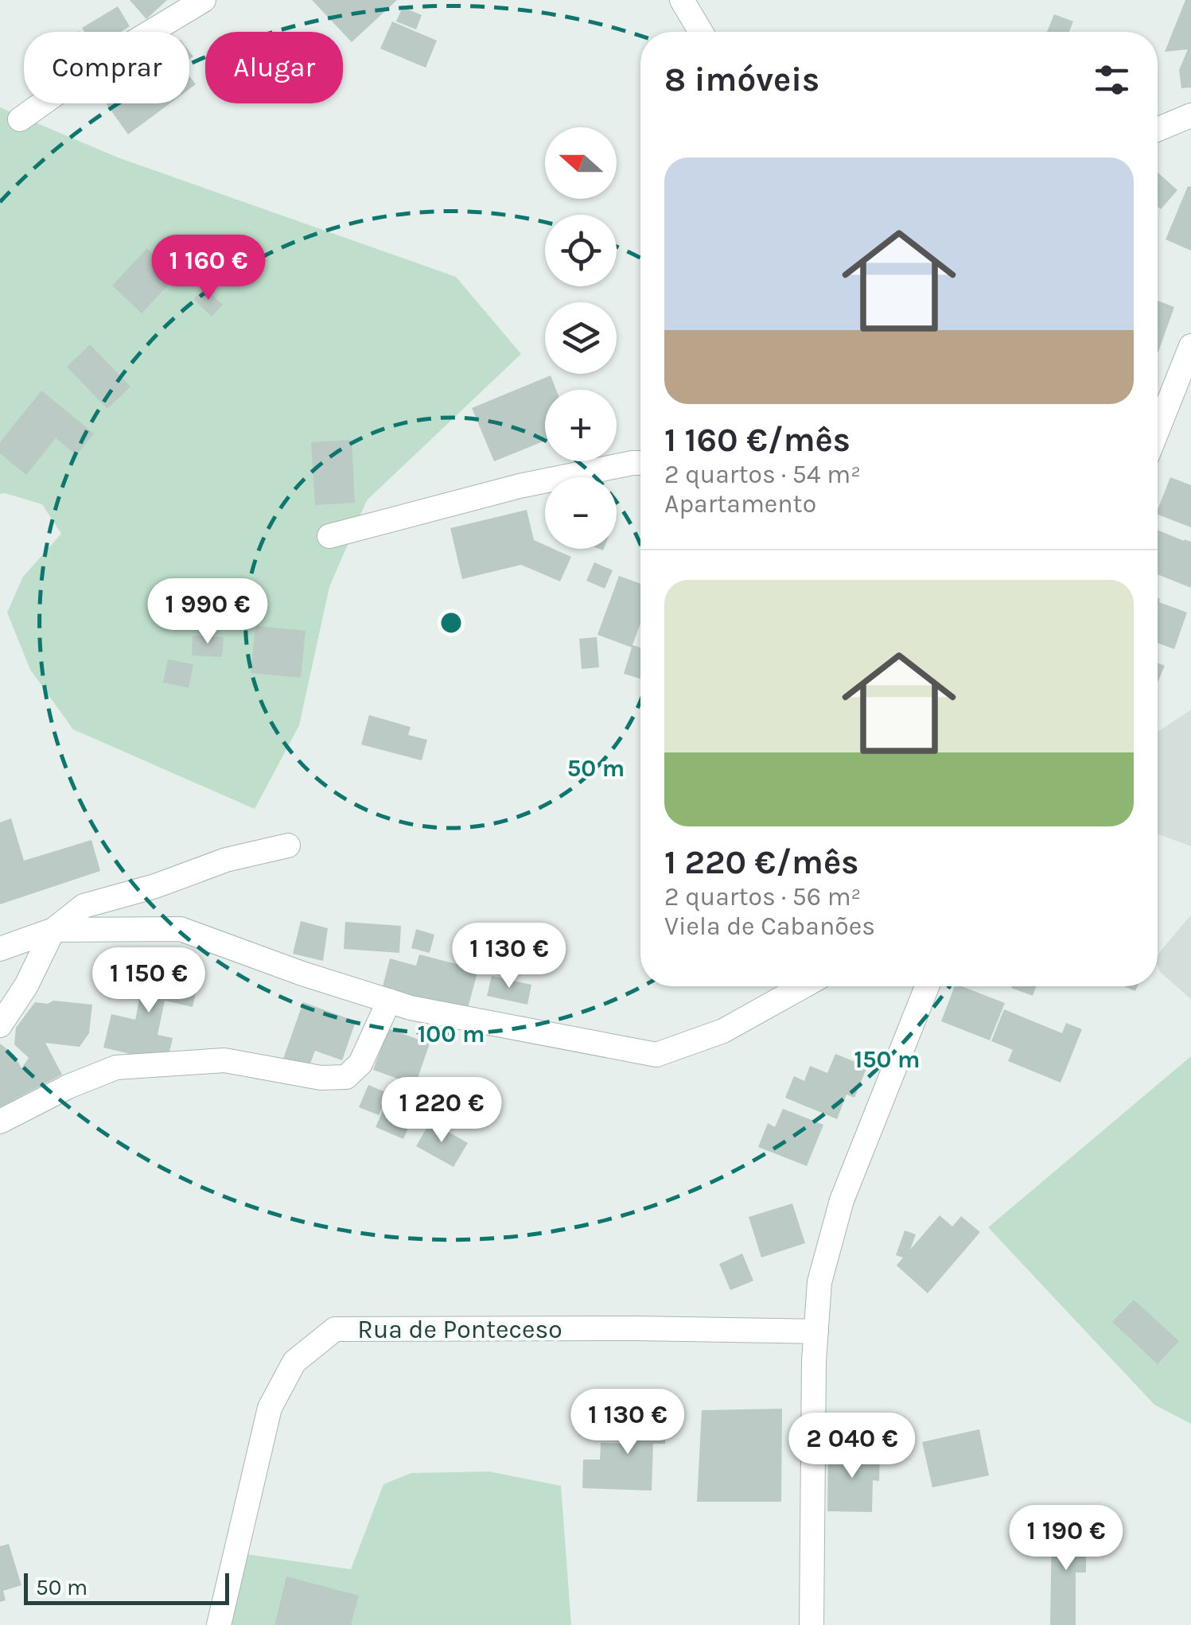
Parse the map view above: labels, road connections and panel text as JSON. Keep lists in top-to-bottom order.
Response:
{
  "streets": {
    "street": ["Rua de Ponteceso"]
  },
  "scale_bar": "50 m",
  "north": "left",
  "page": {
    "chip": ["Comprar", "Alugar"],
    "heading": "8 imóveis",
    "map_buttons": ["+", "−"],
    "list": [
      {
        "name": "1 160 €/mês",
        "note": "2 quartos · 54 m² · Apartamento"
      },
      {
        "name": "1 220 €/mês",
        "note": "2 quartos · 56 m² · Viela de Cabanões"
      }
    ],
    "price": [
      "1 160 €",
      "1 990 €",
      "1 130 €",
      "1 150 €",
      "1 220 €",
      "1 130 €",
      "2 040 €",
      "1 190 €"
    ],
    "scale": "50 m"
  },
  "rings": ["50 m", "100 m", "150 m"]
}
